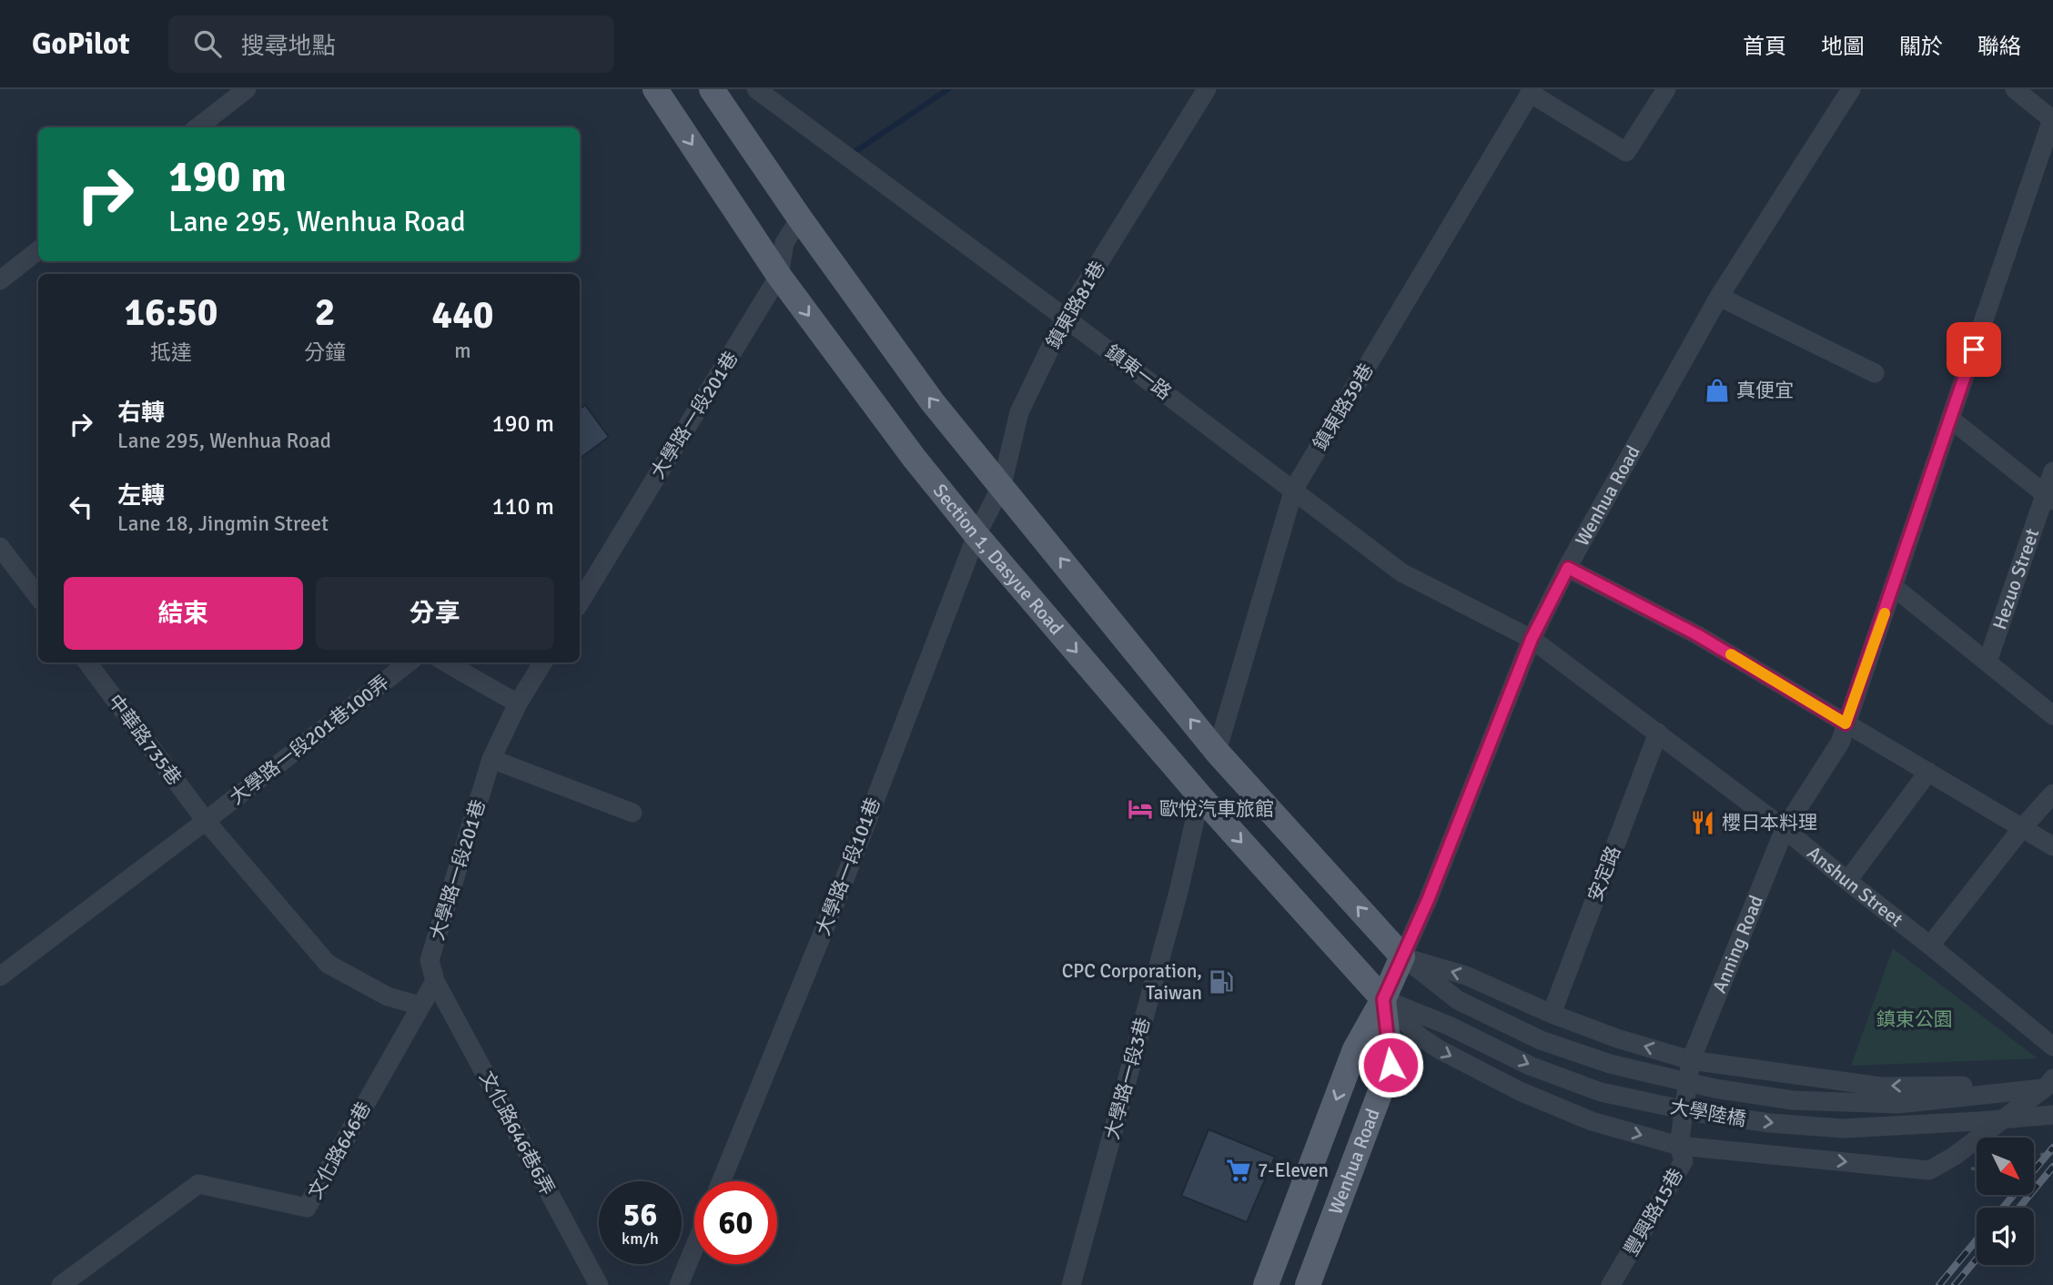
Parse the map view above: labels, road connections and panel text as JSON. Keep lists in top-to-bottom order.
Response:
{
  "streets": {
    "main road": ["Wenhua Road", "Section 1, Dasyue Road"],
    "street": [
      "鎮東路81巷",
      "鎮東一路",
      "鎮東路39巷",
      "大學路一段201巷",
      "Hezuo Street",
      "中華路735巷",
      "大學路一段201巷100弄",
      "大學路一段101巷",
      "安定路",
      "Anshun Street",
      "Anning Road",
      "大學路一段3巷",
      "大學陸橋",
      "文化路646巷6弄",
      "文化路646巷",
      "豐興路15巷"
    ]
  },
  "crossings": [
    ["鎮東路81巷", "鎮東一路"],
    ["鎮東路81巷", "Section 1, Dasyue Road"],
    ["鎮東路81巷", "大學路一段101巷"],
    ["鎮東一路", "鎮東路39巷"],
    ["鎮東一路", "Wenhua Road"],
    ["鎮東一路", "Anshun Street"],
    ["大學路一段201巷", "Section 1, Dasyue Road"],
    ["大學路一段201巷", "文化路646巷6弄"],
    ["大學路一段201巷", "文化路646巷"],
    ["Wenhua Road", "Section 1, Dasyue Road"],
    ["Wenhua Road", "Anshun Street"],
    ["Wenhua Road", "大學陸橋"],
    ["Section 1, Dasyue Road", "大學路一段101巷"],
    ["Section 1, Dasyue Road", "大學路一段3巷"],
    ["Section 1, Dasyue Road", "大學陸橋"],
    ["中華路735巷", "大學路一段201巷100弄"],
    ["安定路", "Anshun Street"],
    ["Anshun Street", "Anning Road"],
    ["Anning Road", "豐興路15巷"],
    ["文化路646巷6弄", "文化路646巷"]
  ],
  "parks": ["鎮東公園"],
  "places": {
    "shop": ["真便宜"],
    "hotel": ["歐悅汽車旅館"],
    "restaurant": ["櫻日本料理"],
    "fuel station": ["CPC Corporation, Taiwan"],
    "supermarket": ["7-Eleven"]
  },
  "north": "bottom right",
  "page": {
    "header": "GoPilot",
    "search": "搜尋地點",
    "nav": [
      "首頁",
      "地圖",
      "關於",
      "聯絡"
    ],
    "turn": ["190 m", "Lane 295, Wenhua Road"],
    "eta": [
      "16:50",
      "抵達",
      "2",
      "分鐘",
      "440",
      "m"
    ],
    "list": [
      {
        "name": "右轉",
        "note": "Lane 295, Wenhua Road",
        "value": "190 m"
      },
      {
        "name": "左轉",
        "note": "Lane 18, Jingmin Street",
        "value": "110 m"
      }
    ],
    "buttons": ["結束", "分享"],
    "speed": "56 km/h",
    "limit": "60"
  }
}
